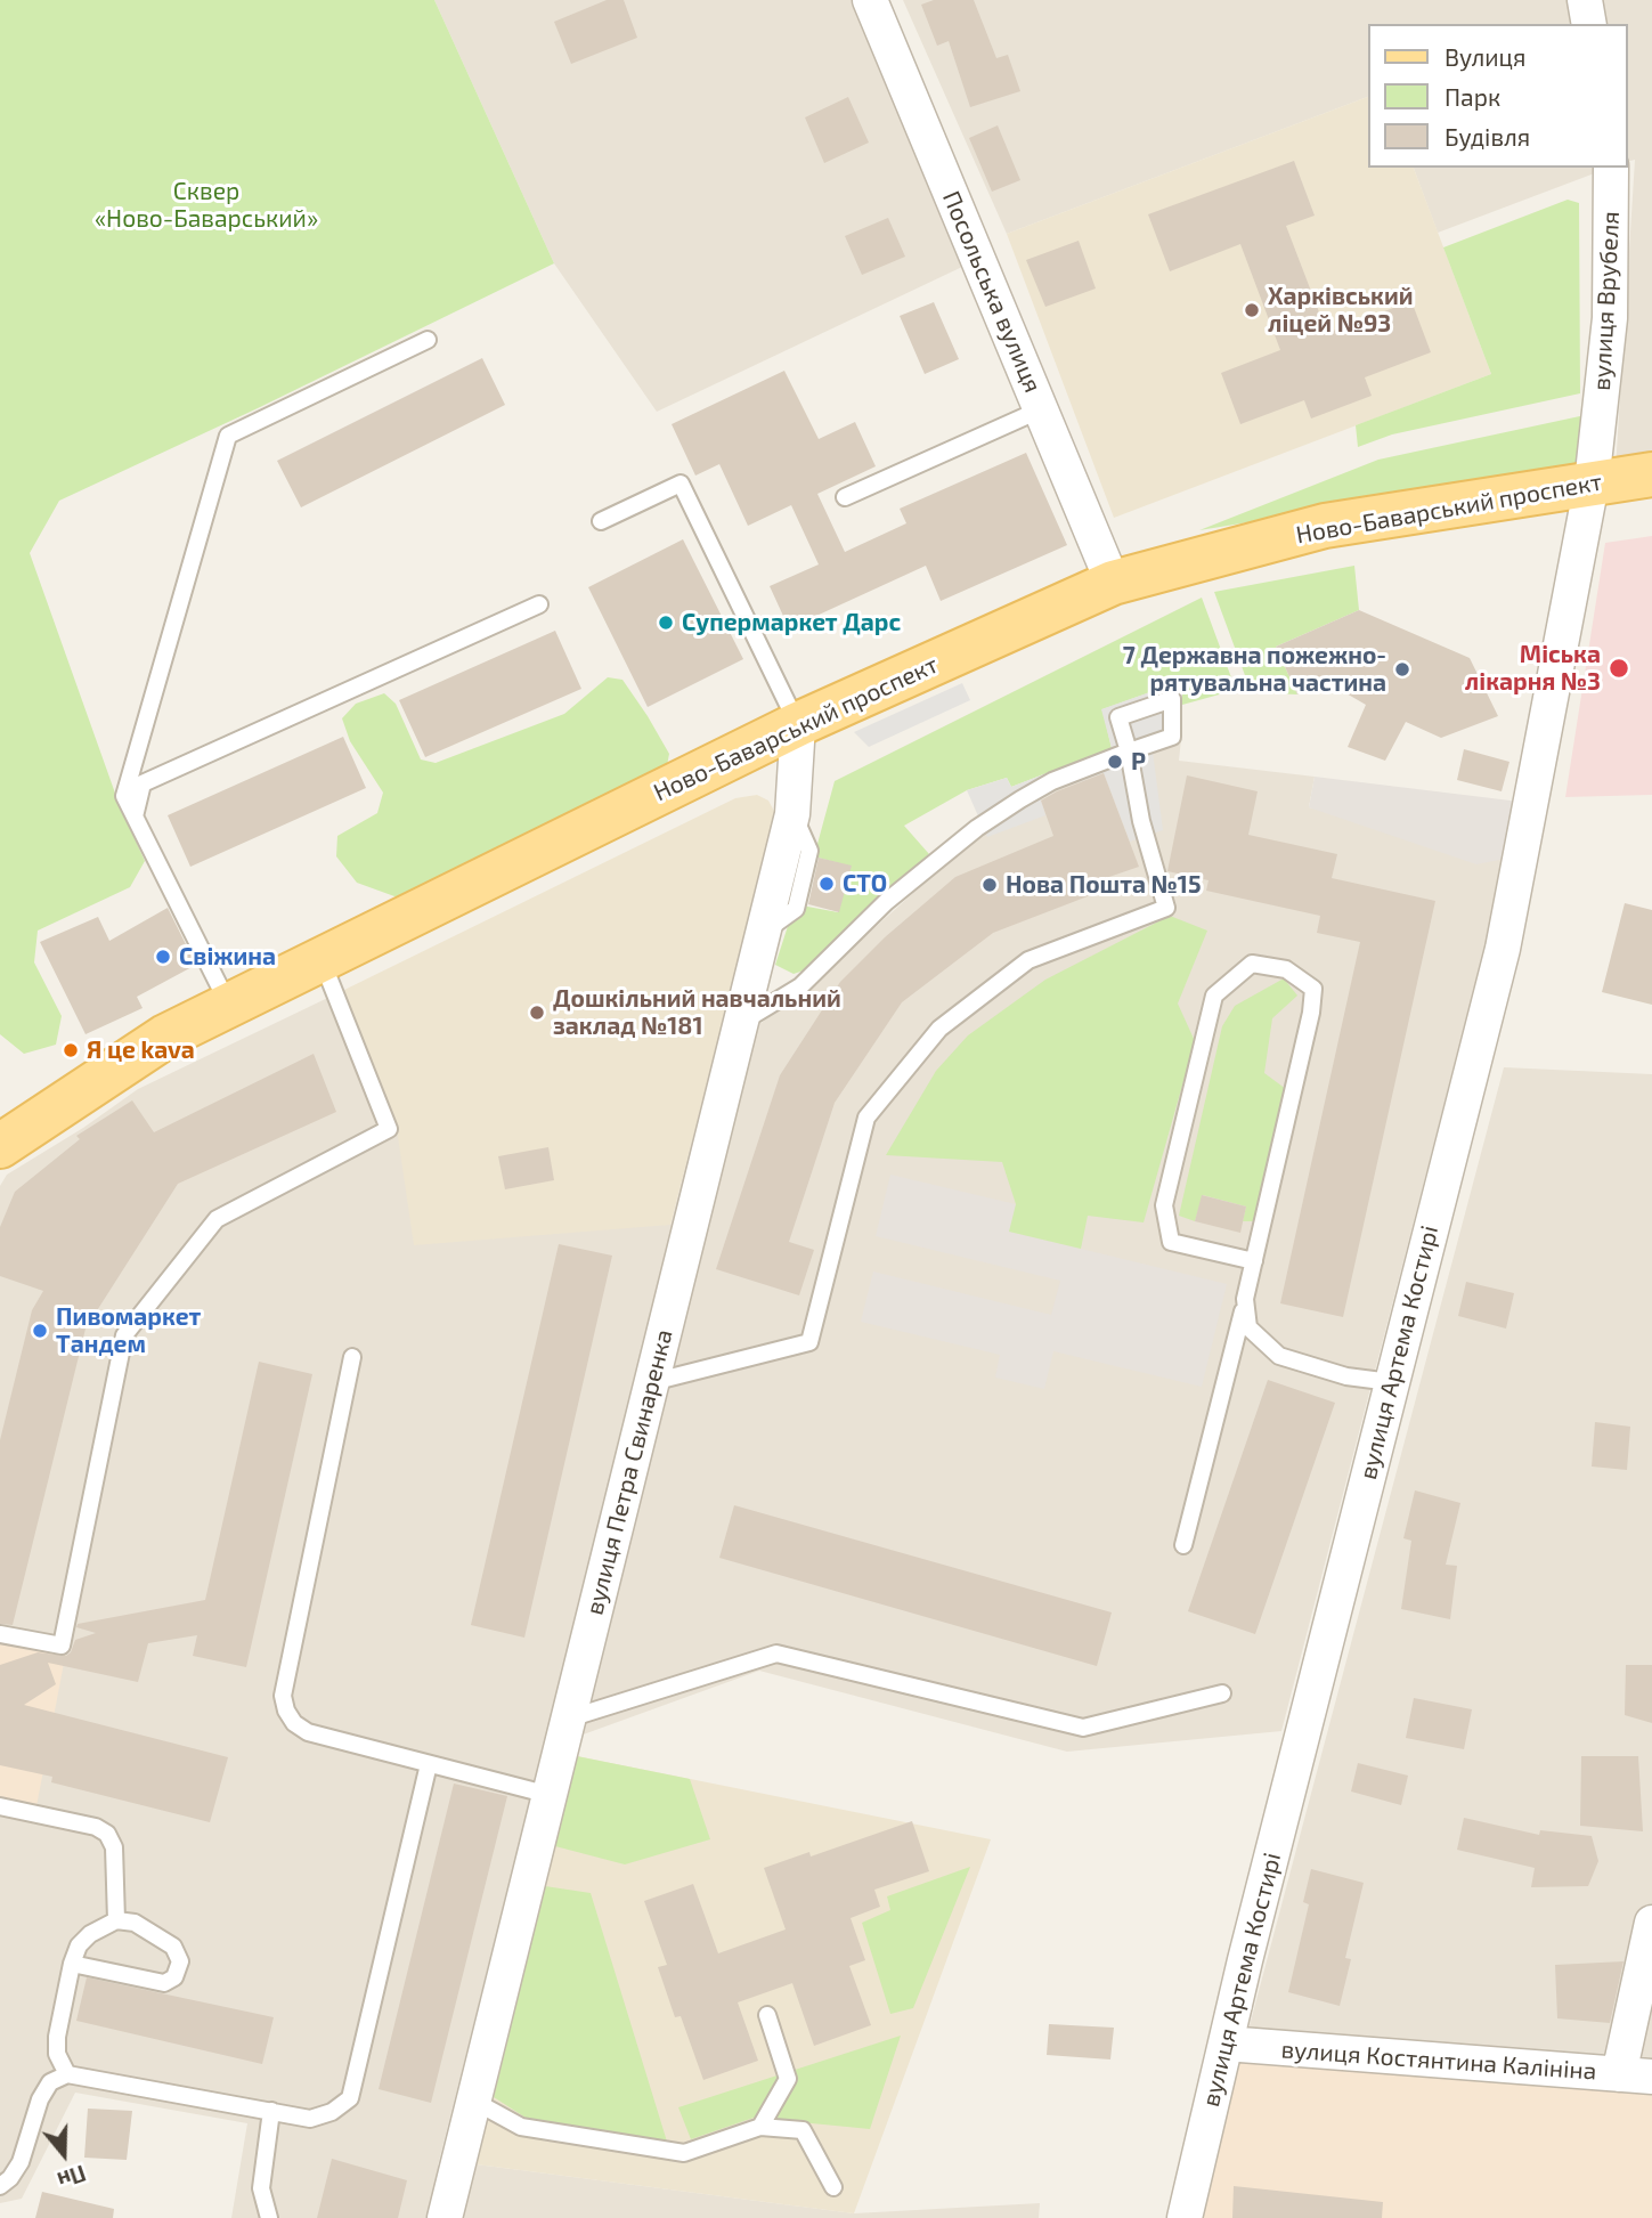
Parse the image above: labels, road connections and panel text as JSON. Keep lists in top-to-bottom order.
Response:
{
  "streets": {
    "main road": ["Ново-Баварський проспект"],
    "street": [
      "Посольська вулиця",
      "вулиця Врубеля",
      "вулиця Артема Костирі",
      "вулиця Петра Свинаренка",
      "вулиця Костянтина Калініна"
    ]
  },
  "crossings": [
    ["Посольська вулиця", "Ново-Баварський проспект"],
    ["вулиця Врубеля", "Ново-Баварський проспект"],
    ["вулиця Врубеля", "вулиця Артема Костирі"],
    ["Ново-Баварський проспект", "вулиця Артема Костирі"],
    ["Ново-Баварський проспект", "вулиця Петра Свинаренка"],
    ["вулиця Артема Костирі", "вулиця Костянтина Калініна"]
  ],
  "parks": ["Сквер «Ново-Баварський»"],
  "places": [
    "Харківський ліцей №93",
    "Супермаркет Дарс",
    "Міська лікарня №3",
    "7 Державна пожежно- рятувальна частина",
    "Р",
    "СТО",
    "Нова Пошта №15",
    "Свіжина",
    "Дошкільний навчальний заклад №181",
    "Я це kava",
    "Пивомаркет Тандем"
  ],
  "legend": ["Вулиця", "Парк", "Будівля"],
  "north": "bottom"
}
